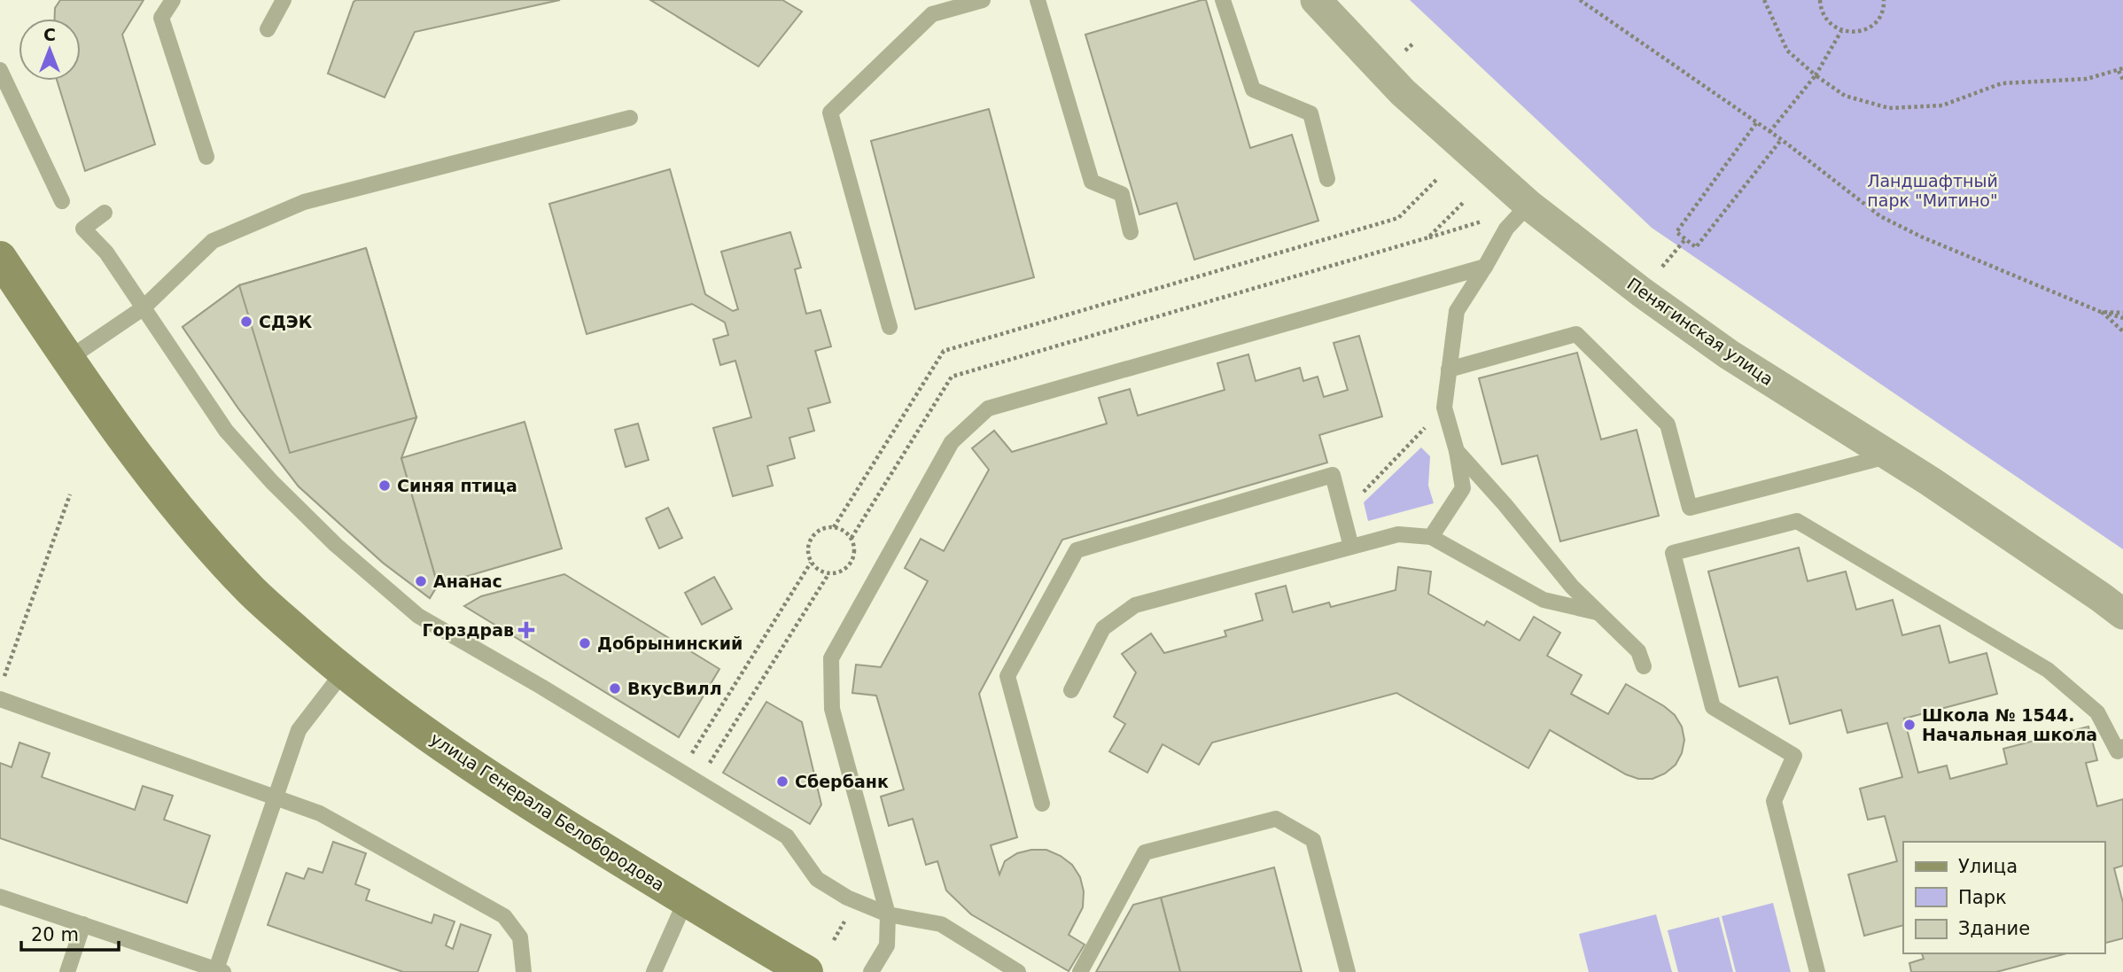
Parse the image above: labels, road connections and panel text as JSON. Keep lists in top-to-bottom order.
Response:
{
  "streets": {
    "main road": ["улица Генерала Белобородова"],
    "street": ["Пенягинская улица"]
  },
  "parks": ["Ландшафтный парк \"Митино\""],
  "places": {
    "other": [
      "СДЭК",
      "Синяя птица",
      "Ананас",
      "Добрынинский",
      "ВкусВилл",
      "Школа № 1544. Начальная школа",
      "Сбербанк"
    ],
    "health": ["Горздрав"]
  },
  "legend": ["Улица", "Парк", "Здание"],
  "scale_bar": "20 m",
  "north": "top"
}
